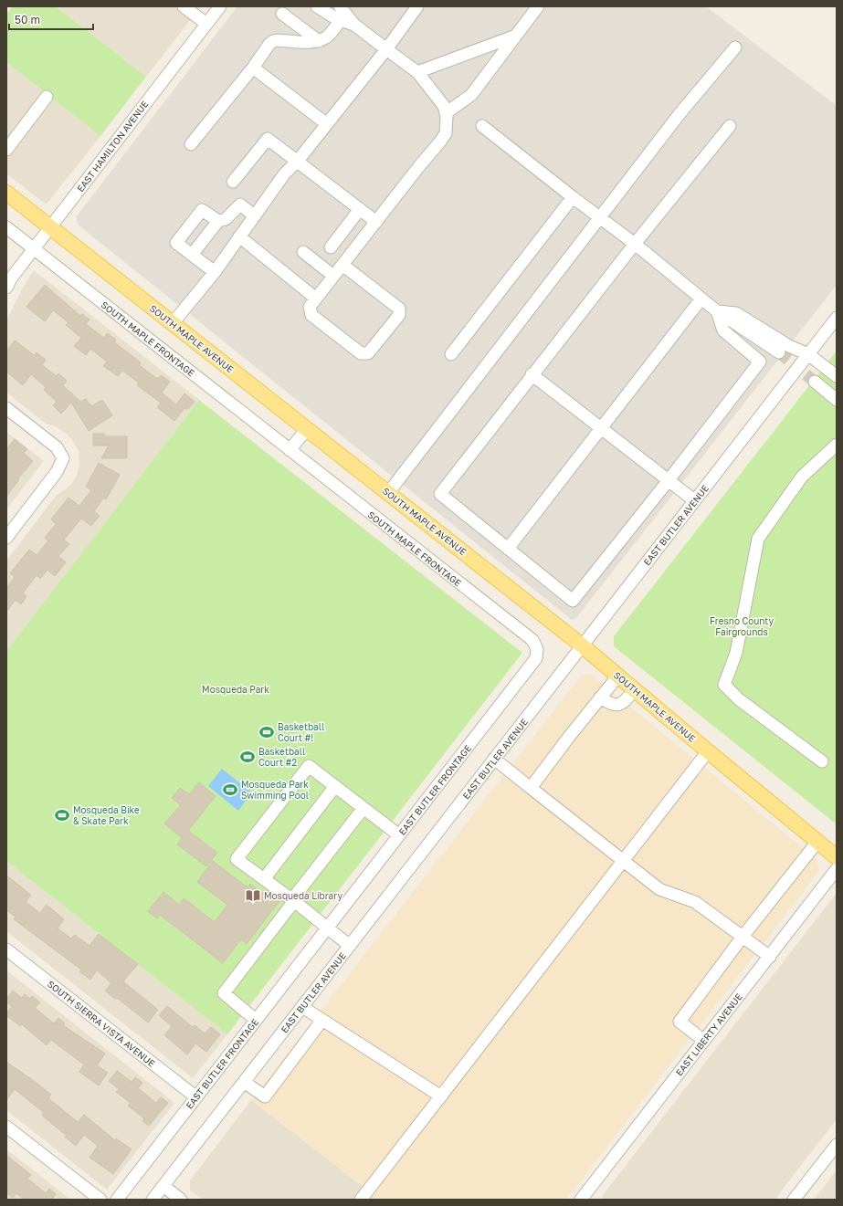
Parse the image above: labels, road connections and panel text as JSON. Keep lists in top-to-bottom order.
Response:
{
  "streets": {
    "main road": ["SOUTH MAPLE AVENUE"],
    "street": [
      "EAST HAMILTON AVENUE",
      "SOUTH MAPLE FRONTAGE",
      "EAST BUTLER AVENUE",
      "EAST BUTLER FRONTAGE",
      "SOUTH SIERRA VISTA AVENUE",
      "EAST LIBERTY AVENUE"
    ]
  },
  "crossings": [
    ["EAST HAMILTON AVENUE", "SOUTH MAPLE FRONTAGE"],
    ["EAST HAMILTON AVENUE", "SOUTH MAPLE AVENUE"],
    ["SOUTH MAPLE FRONTAGE", "EAST BUTLER FRONTAGE"],
    ["SOUTH MAPLE AVENUE", "EAST BUTLER AVENUE"],
    ["EAST BUTLER FRONTAGE", "SOUTH SIERRA VISTA AVENUE"]
  ],
  "parks": ["Fresno County Fairgrounds", "Mosqueda Park"],
  "places": {
    "sports": [
      "Basketball Court #!",
      "Basketball Court #2",
      "Mosqueda Park Swimming Pool",
      "Mosqueda Bike & Skate Park"
    ],
    "library": ["Mosqueda Library"]
  },
  "scale_bar": "50 m"
}
